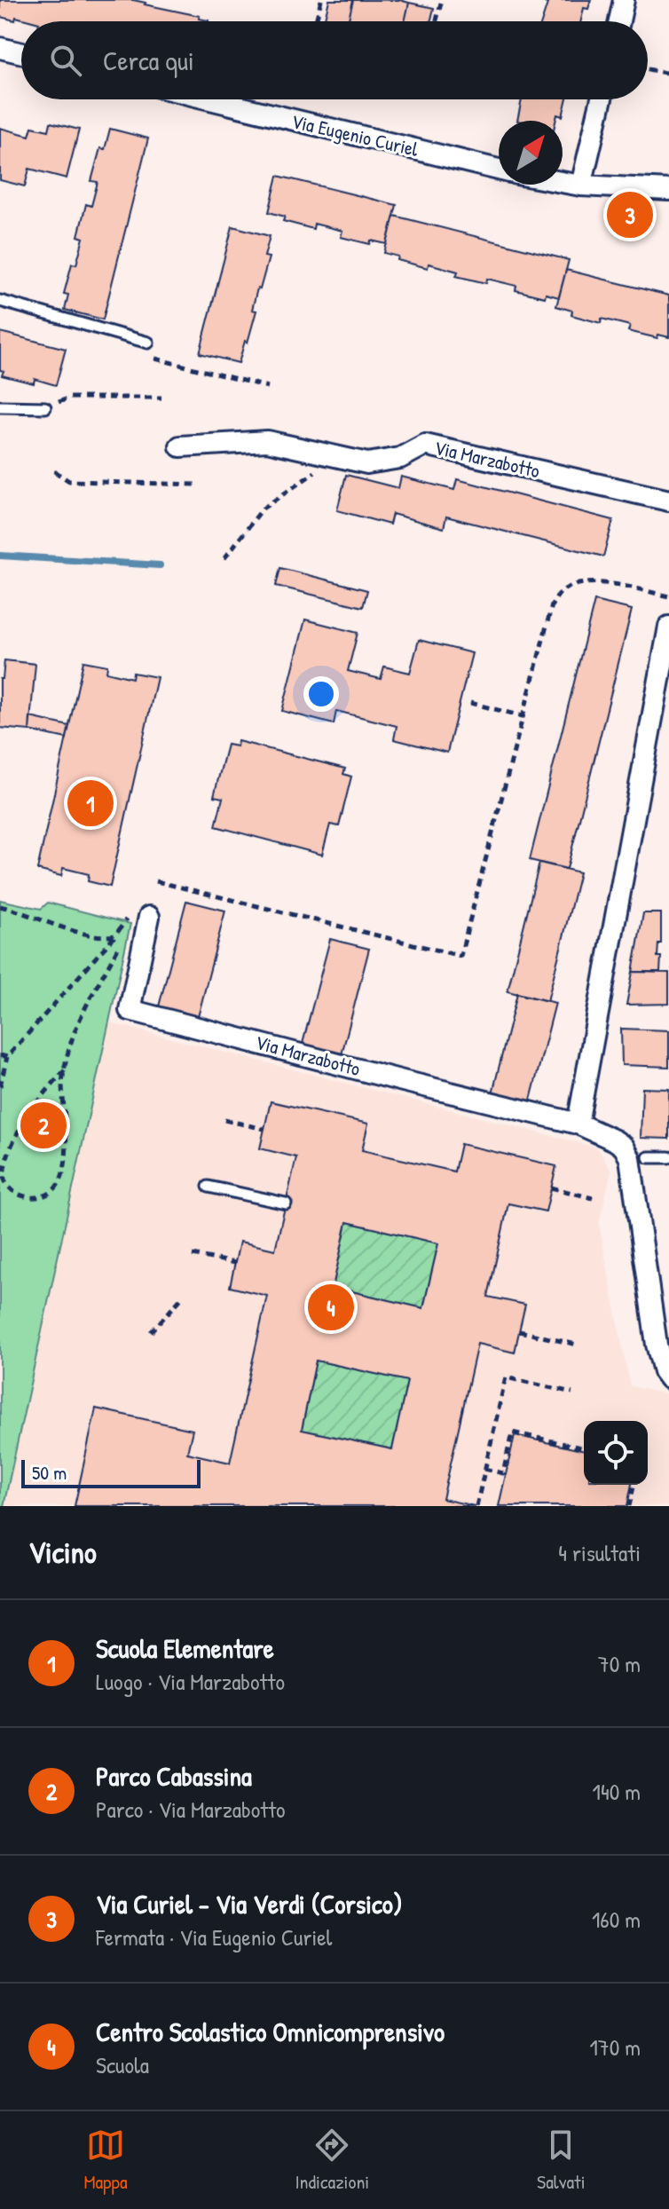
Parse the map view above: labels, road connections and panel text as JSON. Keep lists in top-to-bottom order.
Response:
{
  "streets": {
    "street": ["Via Eugenio Curiel", "Via Marzabotto"]
  },
  "scale_bar": "50 m",
  "north": "top right",
  "page": {
    "search": "Cerca qui",
    "pins": [
      "3",
      "1",
      "2",
      "4"
    ],
    "scale": "50 m",
    "heading": ["Vicino", "4 risultati"],
    "list": [
      {
        "mark": "1",
        "name": "Scuola Elementare",
        "note": "Luogo · Via Marzabotto",
        "value": "70 m"
      },
      {
        "mark": "2",
        "name": "Parco Cabassina",
        "note": "Parco · Via Marzabotto",
        "value": "140 m"
      },
      {
        "mark": "3",
        "name": "Via Curiel - Via Verdi (Corsico)",
        "note": "Fermata · Via Eugenio Curiel",
        "value": "160 m"
      },
      {
        "mark": "4",
        "name": "Centro Scolastico Omnicomprensivo",
        "note": "Scuola",
        "value": "170 m"
      }
    ],
    "nav": ["Mappa", "Indicazioni", "Salvati"]
  }
}
